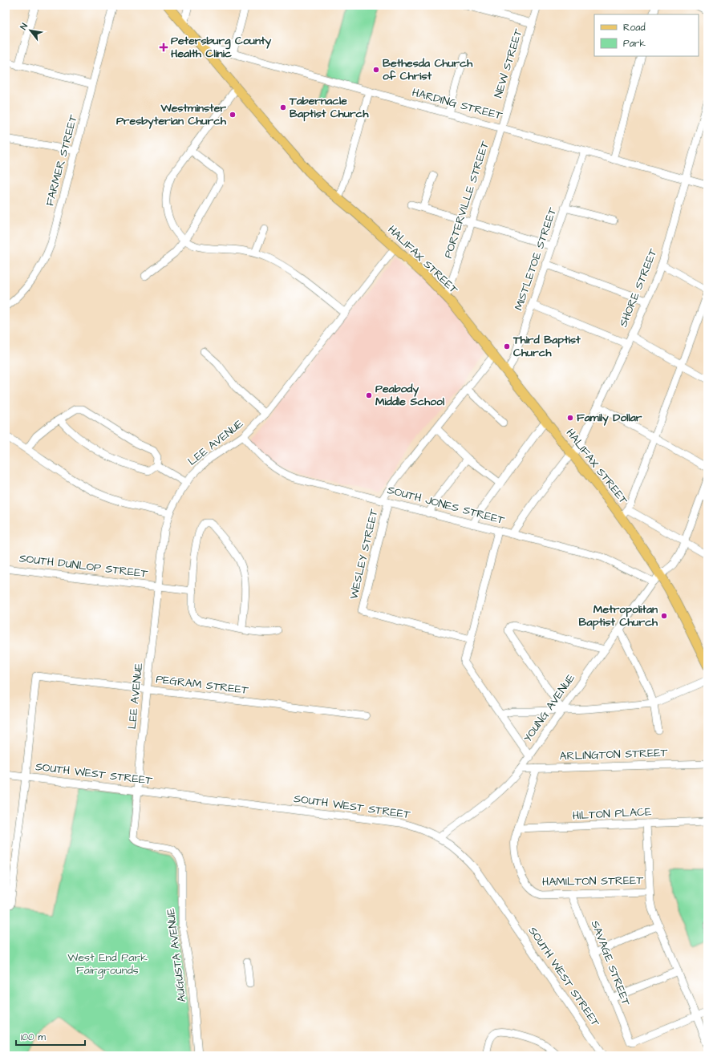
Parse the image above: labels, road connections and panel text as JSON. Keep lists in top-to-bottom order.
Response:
{
  "streets": {
    "main road": ["HALIFAX STREET"],
    "street": [
      "NEW STREET",
      "HARDING STREET",
      "FARMER STREET",
      "PORTERVILLE STREET",
      "MISTLETOE STREET",
      "SHORE STREET",
      "LEE AVENUE",
      "SOUTH JONES STREET",
      "WESLEY STREET",
      "SOUTH DUNLOP STREET",
      "PEGRAM STREET",
      "YOUNG AVENUE",
      "ARLINGTON STREET",
      "SOUTH WEST STREET",
      "HILTON PLACE",
      "HAMILTON STREET",
      "AUGUSTA AVENUE",
      "SAVAGE STREET"
    ]
  },
  "crossings": [
    ["NEW STREET", "HARDING STREET"],
    ["NEW STREET", "PORTERVILLE STREET"],
    ["HARDING STREET", "PORTERVILLE STREET"],
    ["HARDING STREET", "MISTLETOE STREET"],
    ["HARDING STREET", "HALIFAX STREET"],
    ["HARDING STREET", "SHORE STREET"],
    ["PORTERVILLE STREET", "HALIFAX STREET"],
    ["MISTLETOE STREET", "HALIFAX STREET"],
    ["HALIFAX STREET", "SHORE STREET"],
    ["HALIFAX STREET", "LEE AVENUE"],
    ["HALIFAX STREET", "SOUTH JONES STREET"],
    ["HALIFAX STREET", "WESLEY STREET"],
    ["HALIFAX STREET", "YOUNG AVENUE"],
    ["SHORE STREET", "SOUTH JONES STREET"],
    ["LEE AVENUE", "SOUTH JONES STREET"],
    ["LEE AVENUE", "SOUTH DUNLOP STREET"],
    ["LEE AVENUE", "PEGRAM STREET"],
    ["LEE AVENUE", "SOUTH WEST STREET"],
    ["LEE AVENUE", "AUGUSTA AVENUE"],
    ["SOUTH JONES STREET", "WESLEY STREET"],
    ["SOUTH JONES STREET", "YOUNG AVENUE"],
    ["PEGRAM STREET", "SOUTH WEST STREET"],
    ["YOUNG AVENUE", "ARLINGTON STREET"],
    ["YOUNG AVENUE", "SOUTH WEST STREET"],
    ["ARLINGTON STREET", "HAMILTON STREET"],
    ["SOUTH WEST STREET", "AUGUSTA AVENUE"],
    ["HILTON PLACE", "HAMILTON STREET"],
    ["HAMILTON STREET", "SAVAGE STREET"]
  ],
  "parks": ["West End Park Fairgrounds"],
  "places": {
    "health": ["Petersburg County Health Clinic"],
    "other": [
      "Bethesda Church of Christ",
      "Tabernacle Baptist Church",
      "Westminster Presbyterian Church",
      "Third Baptist Church",
      "Peabody Middle School",
      "Family Dollar",
      "Metropolitan Baptist Church"
    ]
  },
  "legend": ["Road", "Park"],
  "scale_bar": "100 m",
  "north": "top left"
}
